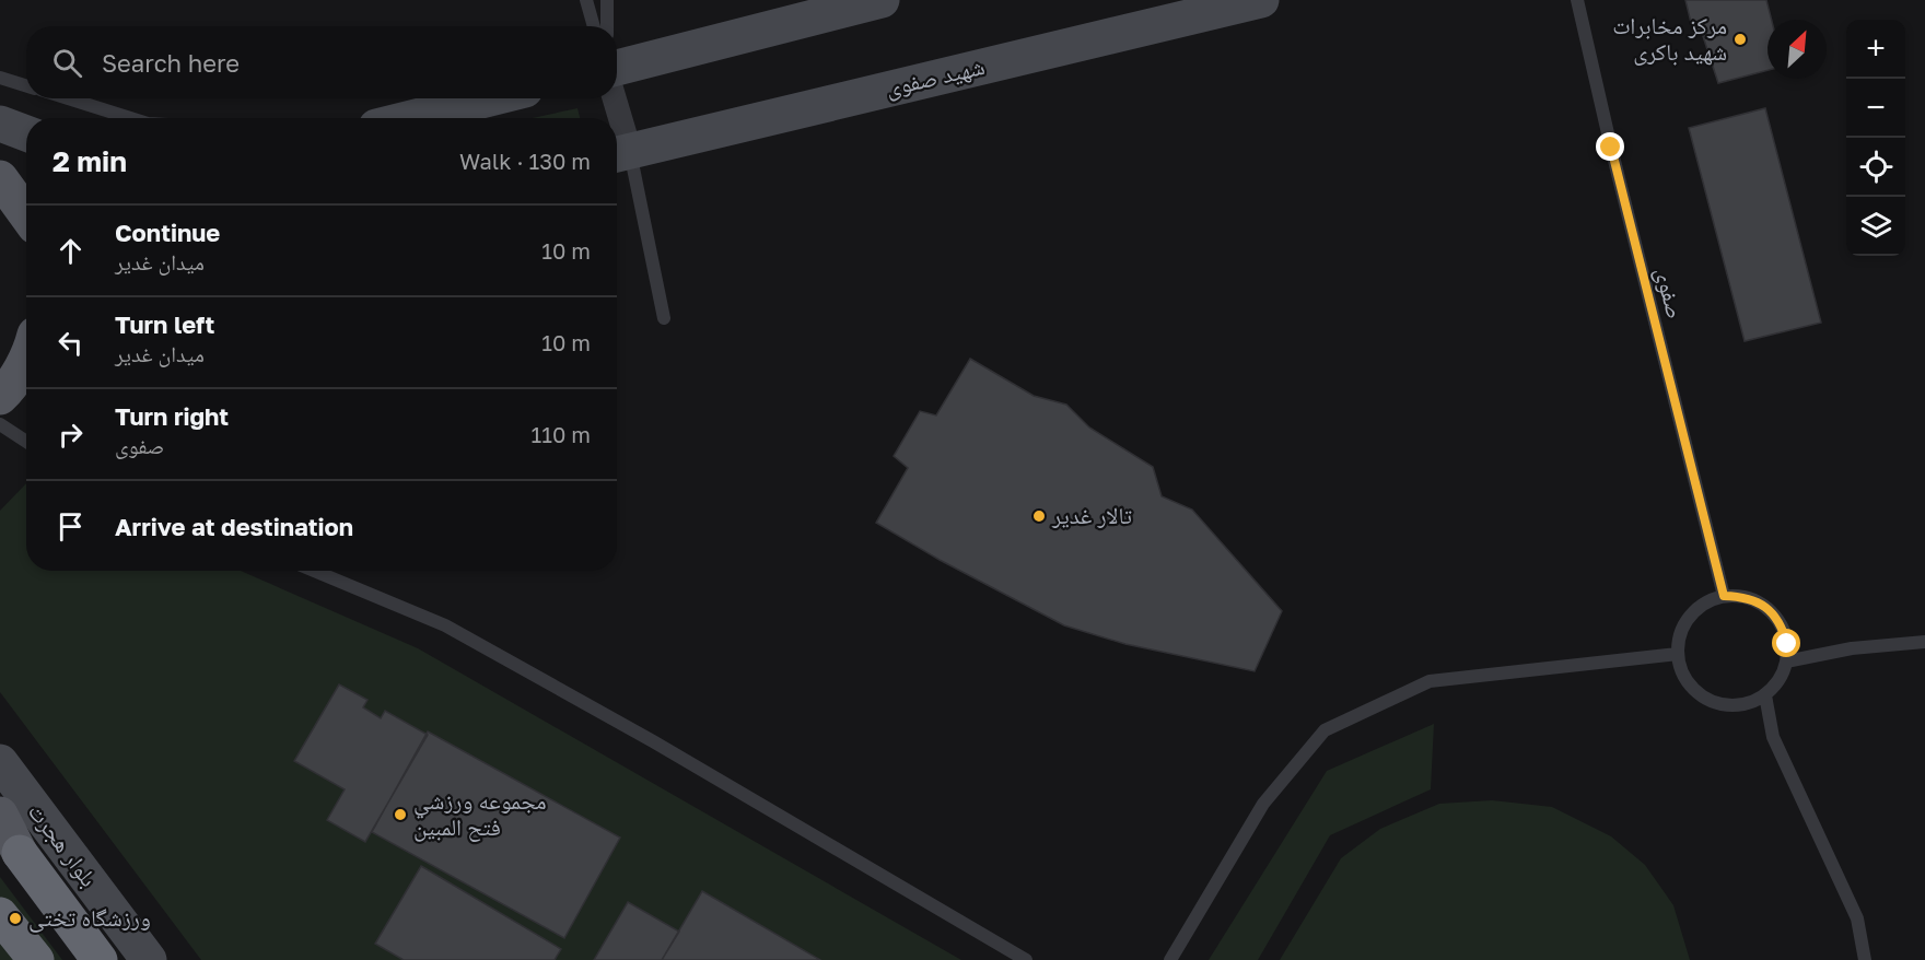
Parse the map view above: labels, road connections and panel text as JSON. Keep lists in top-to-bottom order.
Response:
{
  "streets": {
    "main road": ["بلوار هجرت"],
    "street": ["شهید صفوی"],
    "lane": ["صفوی"]
  },
  "places": [
    "مرکز مخابرات شهید باکری",
    "تالار غدیر",
    "مجموعه ورزشي فتح المبين",
    "ورزشگاه تختی"
  ],
  "north": "top right",
  "page": {
    "map_buttons": ["+", "−"],
    "search": "Search here",
    "heading": ["2 min", "Walk · 130 m"],
    "list": [
      ["Continue", "میدان غدیر", "10 m"],
      ["Turn left", "میدان غدیر", "10 m"],
      ["Turn right", "صفوی", "110 m"],
      "Arrive at destination"
    ]
  }
}
